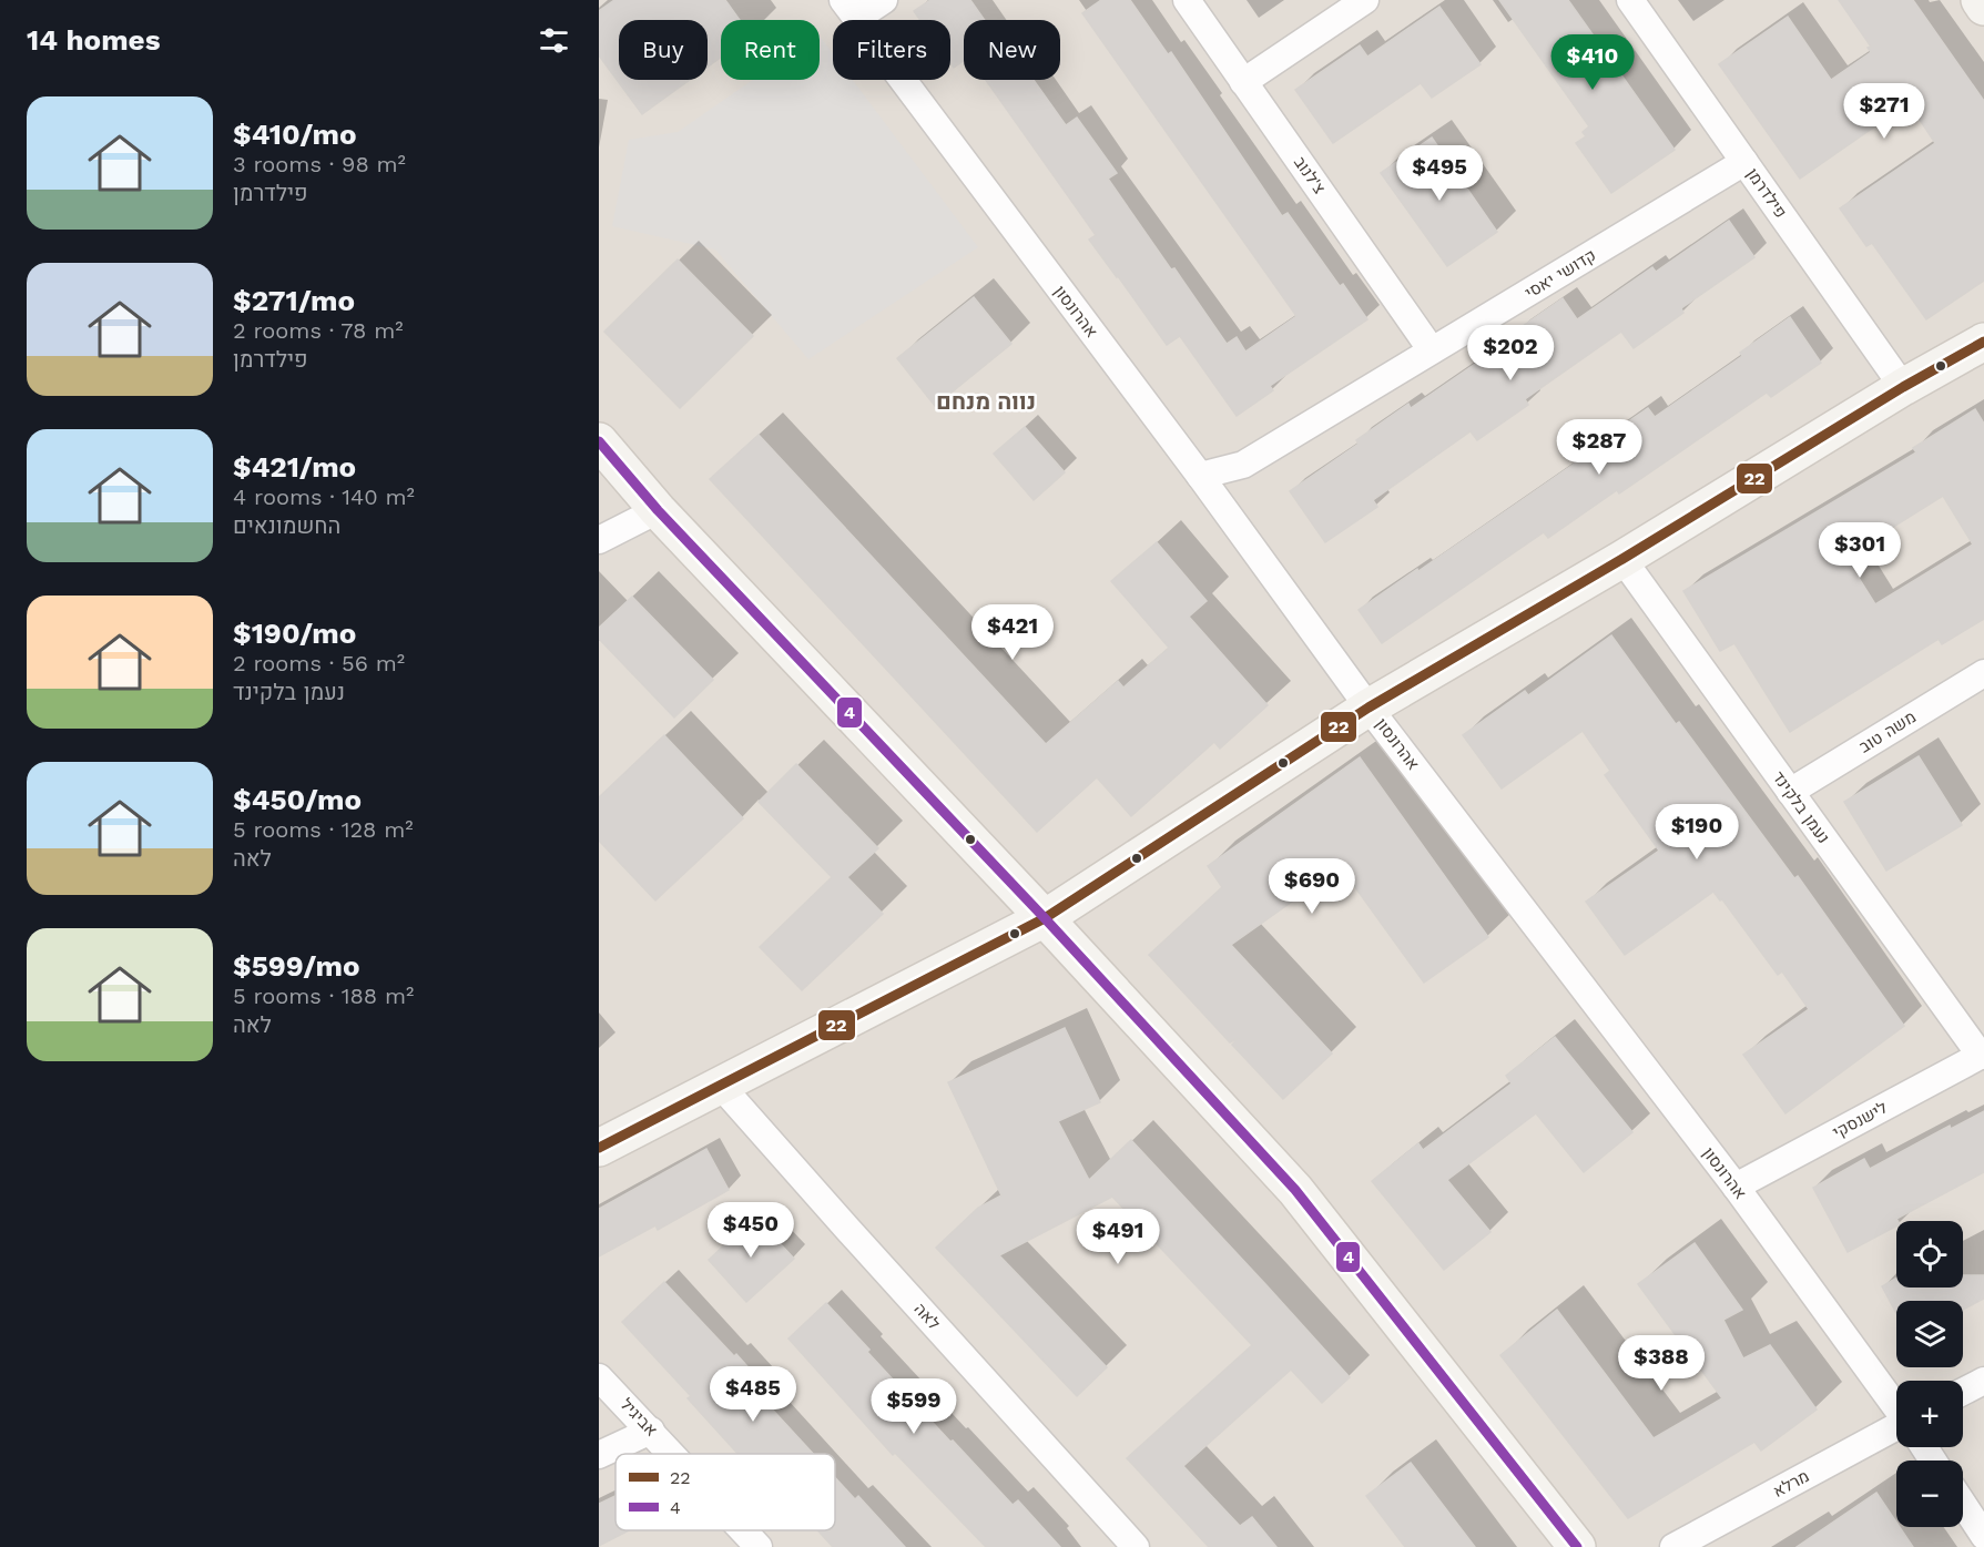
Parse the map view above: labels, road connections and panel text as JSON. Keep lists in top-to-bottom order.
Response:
{
  "streets": {
    "street": [
      "צ'לנוב",
      "פילדרמן",
      "קדושי יאסי",
      "אהרונסון",
      "משה טוב",
      "נעמן בלקינד",
      "לישנסקי",
      "לאה",
      "אביגיל",
      "מרלא"
    ]
  },
  "crossings": [
    ["צ'לנוב", "קדושי יאסי"],
    ["פילדרמן", "קדושי יאסי"],
    ["קדושי יאסי", "אהרונסון"],
    ["אהרונסון", "לישנסקי"],
    ["משה טוב", "נעמן בלקינד"],
    ["נעמן בלקינד", "לישנסקי"]
  ],
  "districts": ["נווה מנחם"],
  "lines": ["transit line 22", "transit line 4"],
  "legend": ["22", "4"],
  "page": {
    "heading": "14 homes",
    "chip": [
      "Buy",
      "Rent",
      "Filters",
      "New"
    ],
    "price": [
      "$410",
      "$271",
      "$495",
      "$202",
      "$287",
      "$301",
      "$421",
      "$190",
      "$690",
      "$450",
      "$491",
      "$388",
      "$485",
      "$599"
    ],
    "list": [
      {
        "name": "$410/mo",
        "note": "3 rooms · 98 m² · פילדרמן"
      },
      {
        "name": "$271/mo",
        "note": "2 rooms · 78 m² · פילדרמן"
      },
      {
        "name": "$421/mo",
        "note": "4 rooms · 140 m² · החשמונאים"
      },
      {
        "name": "$190/mo",
        "note": "2 rooms · 56 m² · נעמן בלקינד"
      },
      {
        "name": "$450/mo",
        "note": "5 rooms · 128 m² · לאה"
      },
      {
        "name": "$599/mo",
        "note": "5 rooms · 188 m² · לאה"
      }
    ],
    "map_buttons": ["+", "−"]
  }
}
